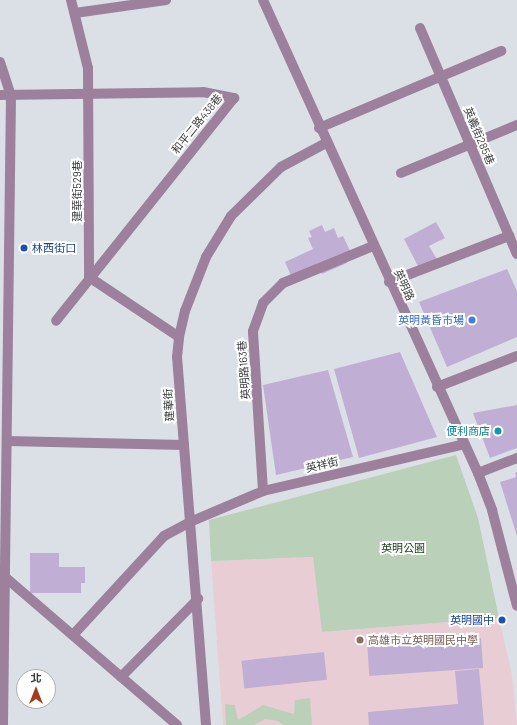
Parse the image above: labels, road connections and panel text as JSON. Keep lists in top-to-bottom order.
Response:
{
  "streets": {
    "street": [
      "和平二路438巷",
      "英義街285巷",
      "建華街529巷",
      "英明路",
      "英明路163巷",
      "建華街",
      "英祥街"
    ]
  },
  "crossings": [
    ["和平二路438巷", "建華街529巷"],
    ["英明路", "英明路163巷"],
    ["英明路", "建華街"],
    ["英明路", "英祥街"],
    ["英明路163巷", "英祥街"],
    ["建華街", "英祥街"]
  ],
  "parks": ["英明公園"],
  "places": [
    "林西街口",
    "英明黃昏市場",
    "便利商店",
    "英明國中",
    "高雄市立英明國民中學"
  ],
  "north": "top"
}
